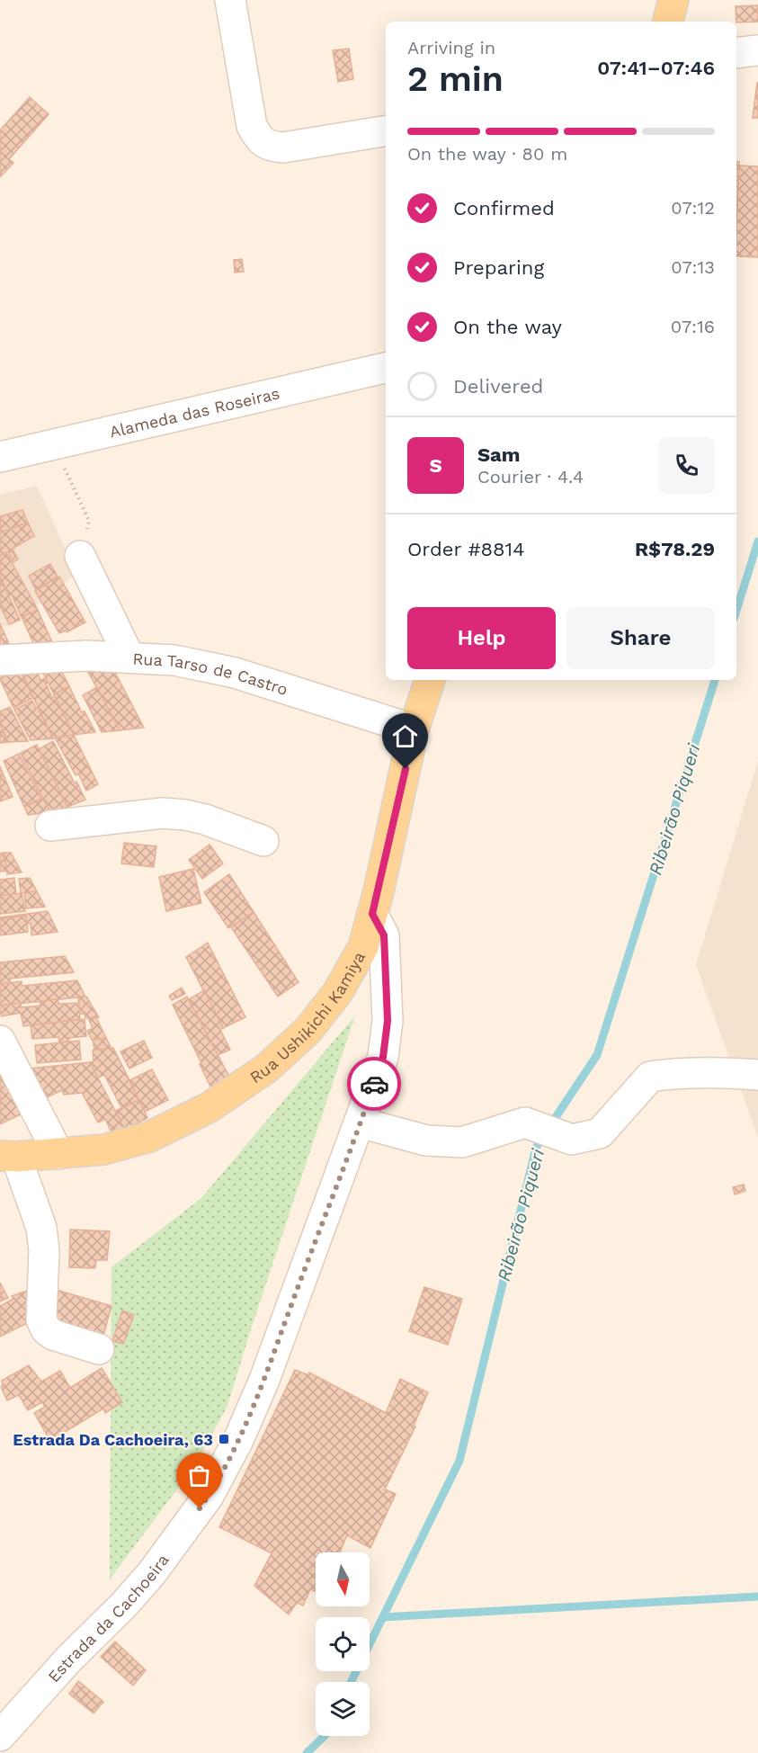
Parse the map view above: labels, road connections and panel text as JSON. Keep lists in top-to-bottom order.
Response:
{
  "streets": {
    "main road": ["Rua Ushikichi Kamiya"],
    "street": ["Alameda das Roseiras", "Rua Tarso de Castro", "Estrada da Cachoeira"]
  },
  "crossings": [
    ["Rua Tarso de Castro", "Rua Ushikichi Kamiya"],
    ["Rua Ushikichi Kamiya", "Estrada da Cachoeira"]
  ],
  "water": ["Ribeirão Piqueri"],
  "places": {
    "transit": ["Estrada Da Cachoeira, 63"]
  },
  "north": "bottom",
  "page": {
    "heading": ["2 min", "Arriving in", "07:41–07:46"],
    "panel": [
      "Sam",
      "Courier · 4.4",
      "Order #8814",
      "R$78.29"
    ],
    "bar": "On the way · 80 m",
    "list": [
      ["Confirmed", "07:12"],
      ["Preparing", "07:13"],
      ["On the way", "07:16"],
      "Delivered"
    ],
    "round": "S",
    "buttons": ["Help", "Share"]
  }
}
